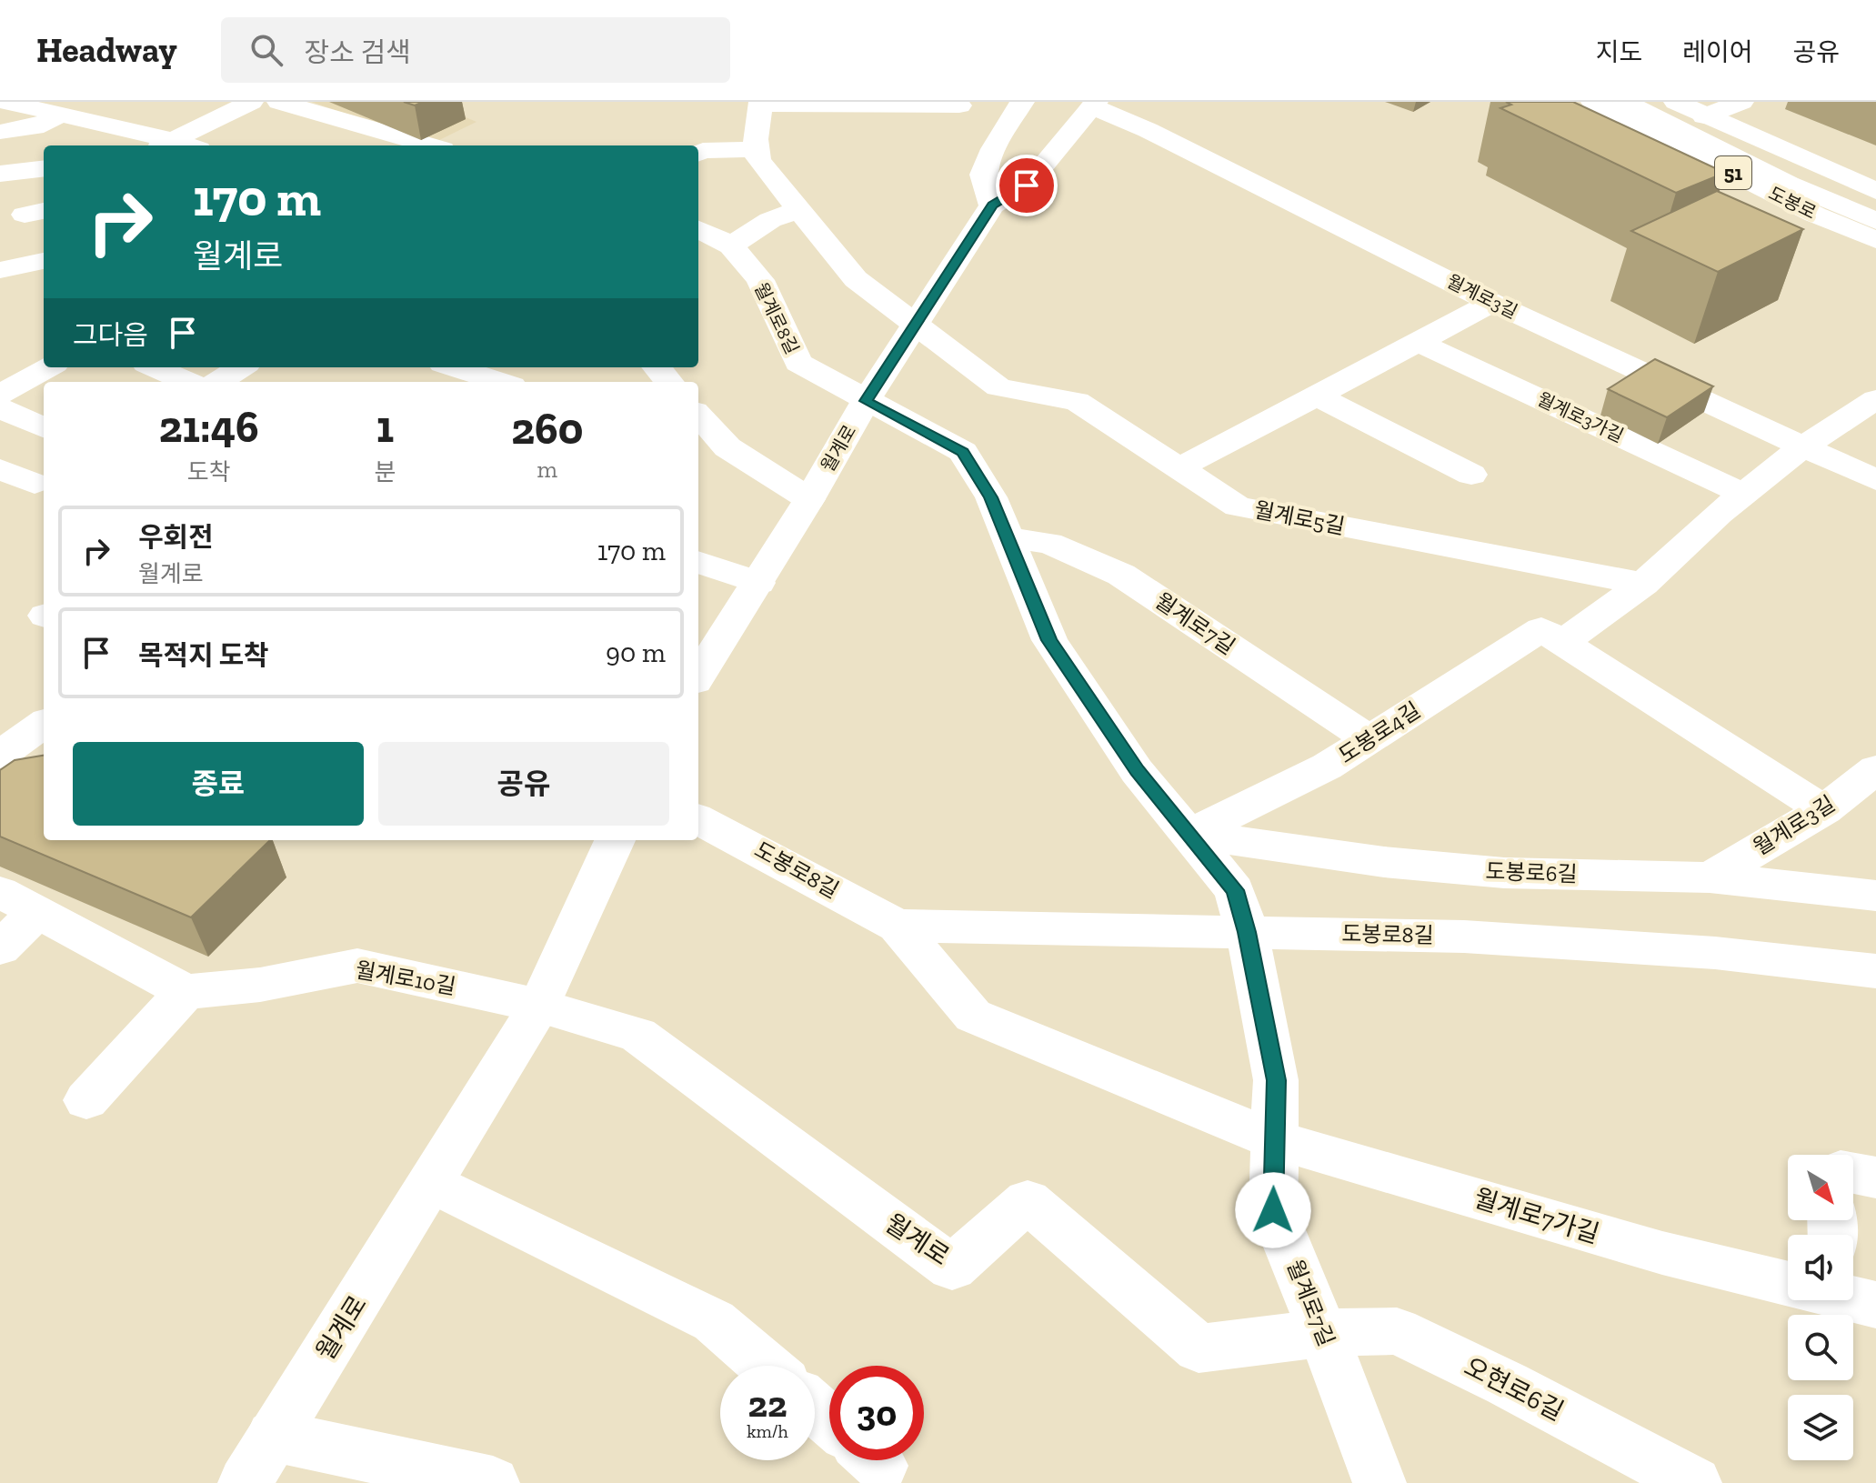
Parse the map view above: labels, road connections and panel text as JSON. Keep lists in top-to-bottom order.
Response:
{
  "streets": {
    "street": [
      "51",
      "도봉로",
      "월계로3길",
      "월계로8길",
      "월계로3가길",
      "월계로",
      "월계로5길",
      "월계로7길",
      "도봉로4길",
      "도봉로8길",
      "도봉로6길",
      "월계로10길",
      "월계로7가길",
      "오현로6길"
    ]
  },
  "crossings": [
    ["월계로3길", "월계로"],
    ["월계로3길", "도봉로4길"],
    ["월계로3길", "도봉로6길"],
    ["월계로8길", "월계로"],
    ["월계로8길", "월계로7길"],
    ["월계로", "월계로5길"],
    ["월계로", "월계로7길"],
    ["월계로", "월계로10길"],
    ["월계로", "오현로6길"],
    ["월계로7길", "도봉로4길"],
    ["월계로7길", "도봉로8길"],
    ["월계로7길", "도봉로6길"],
    ["월계로7길", "월계로7가길"],
    ["월계로7길", "오현로6길"],
    ["도봉로4길", "도봉로6길"],
    ["도봉로8길", "월계로7가길"]
  ],
  "north": "bottom right",
  "page": {
    "header": "Headway",
    "search": "장소 검색",
    "nav": ["지도", "레이어", "공유"],
    "turn": ["170 m", "월계로"],
    "then": "그다음",
    "eta": [
      "21:46",
      "도착",
      "1",
      "분",
      "260",
      "m"
    ],
    "list": [
      {
        "name": "우회전",
        "note": "월계로",
        "value": "170 m"
      },
      {
        "name": "목적지 도착",
        "value": "90 m"
      }
    ],
    "buttons": ["종료", "공유"],
    "speed": "22 km/h",
    "limit": "30"
  }
}
